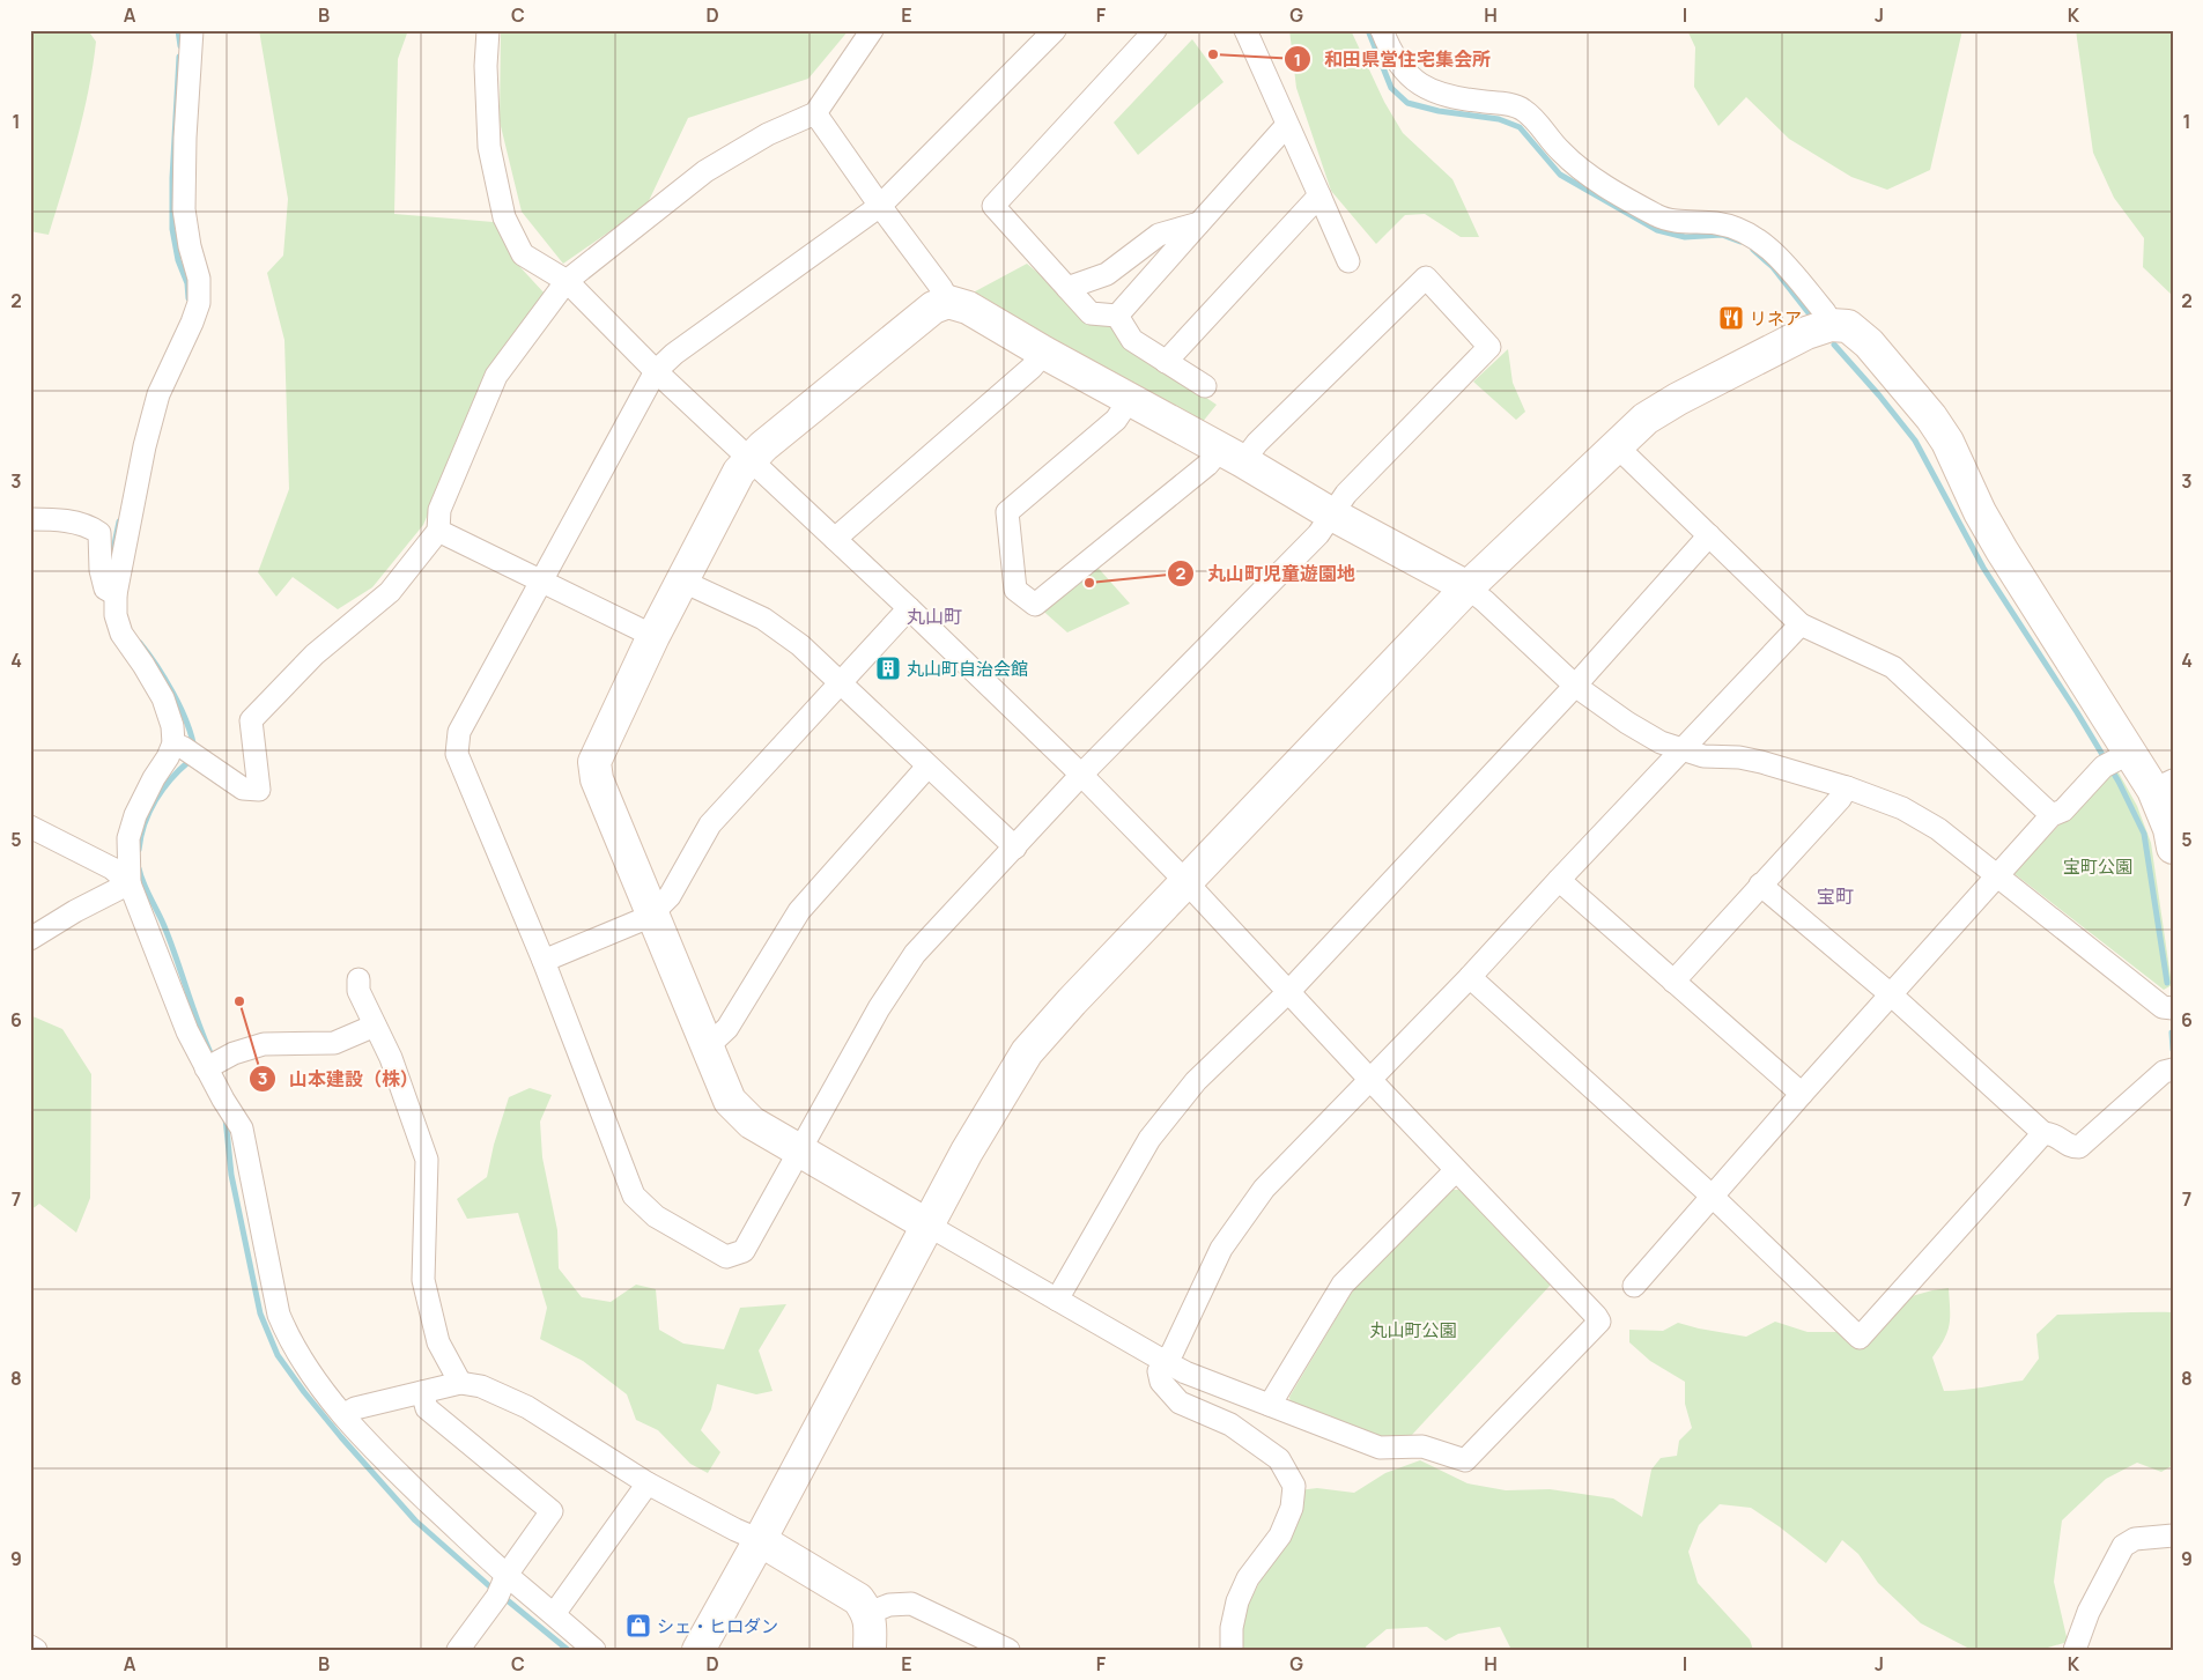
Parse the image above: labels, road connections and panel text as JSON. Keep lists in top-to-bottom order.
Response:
{
  "districts": ["丸山町", "宝町"],
  "parks": ["宝町公園", "丸山町公園"],
  "places": {
    "other": ["和田県営住宅集会所", "丸山町児童遊園地", "山本建設（株）"],
    "restaurant": ["リネア"],
    "building": ["丸山町自治会館"],
    "shop": ["シェ・ヒロダン"]
  },
  "grid": {
    "columns": [
      "A",
      "B",
      "C",
      "D",
      "E",
      "F",
      "G",
      "H",
      "I",
      "J",
      "K"
    ],
    "rows": [
      "1",
      "2",
      "3",
      "4",
      "5",
      "6",
      "7",
      "8",
      "9"
    ]
  }
}
